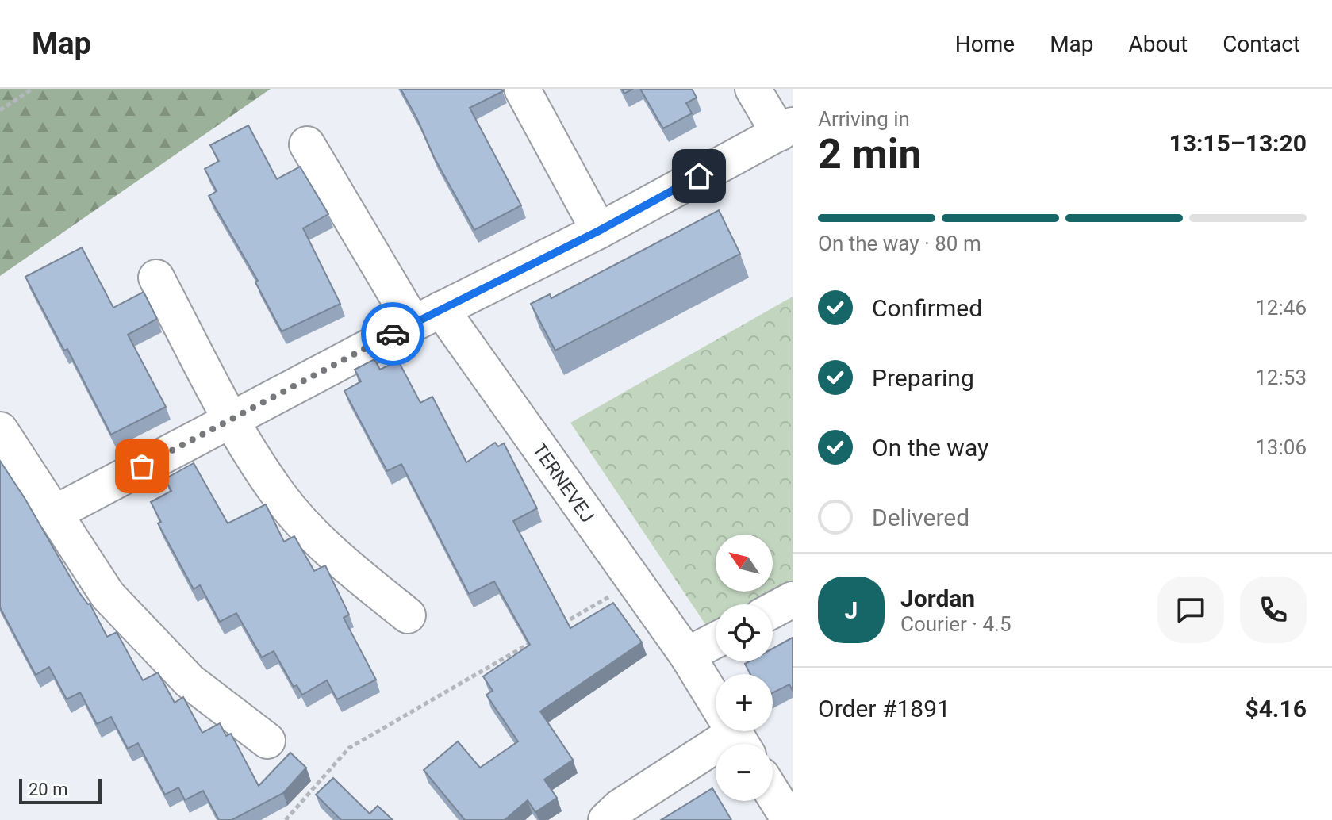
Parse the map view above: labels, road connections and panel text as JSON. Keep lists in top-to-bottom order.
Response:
{
  "streets": {
    "street": ["TERNEVEJ"]
  },
  "scale_bar": "20 m",
  "north": "top left",
  "page": {
    "header": "Map",
    "nav": [
      "Home",
      "Map",
      "About",
      "Contact"
    ],
    "heading": ["2 min", "Arriving in", "13:15–13:20"],
    "panel": [
      "Jordan",
      "Courier · 4.5",
      "Order #1891",
      "$4.16"
    ],
    "bar": "On the way · 80 m",
    "list": [
      ["Confirmed", "12:46"],
      ["Preparing", "12:53"],
      ["On the way", "13:06"],
      "Delivered"
    ],
    "map_buttons": ["+", "−"],
    "round": "J",
    "scale": "20 m"
  }
}
